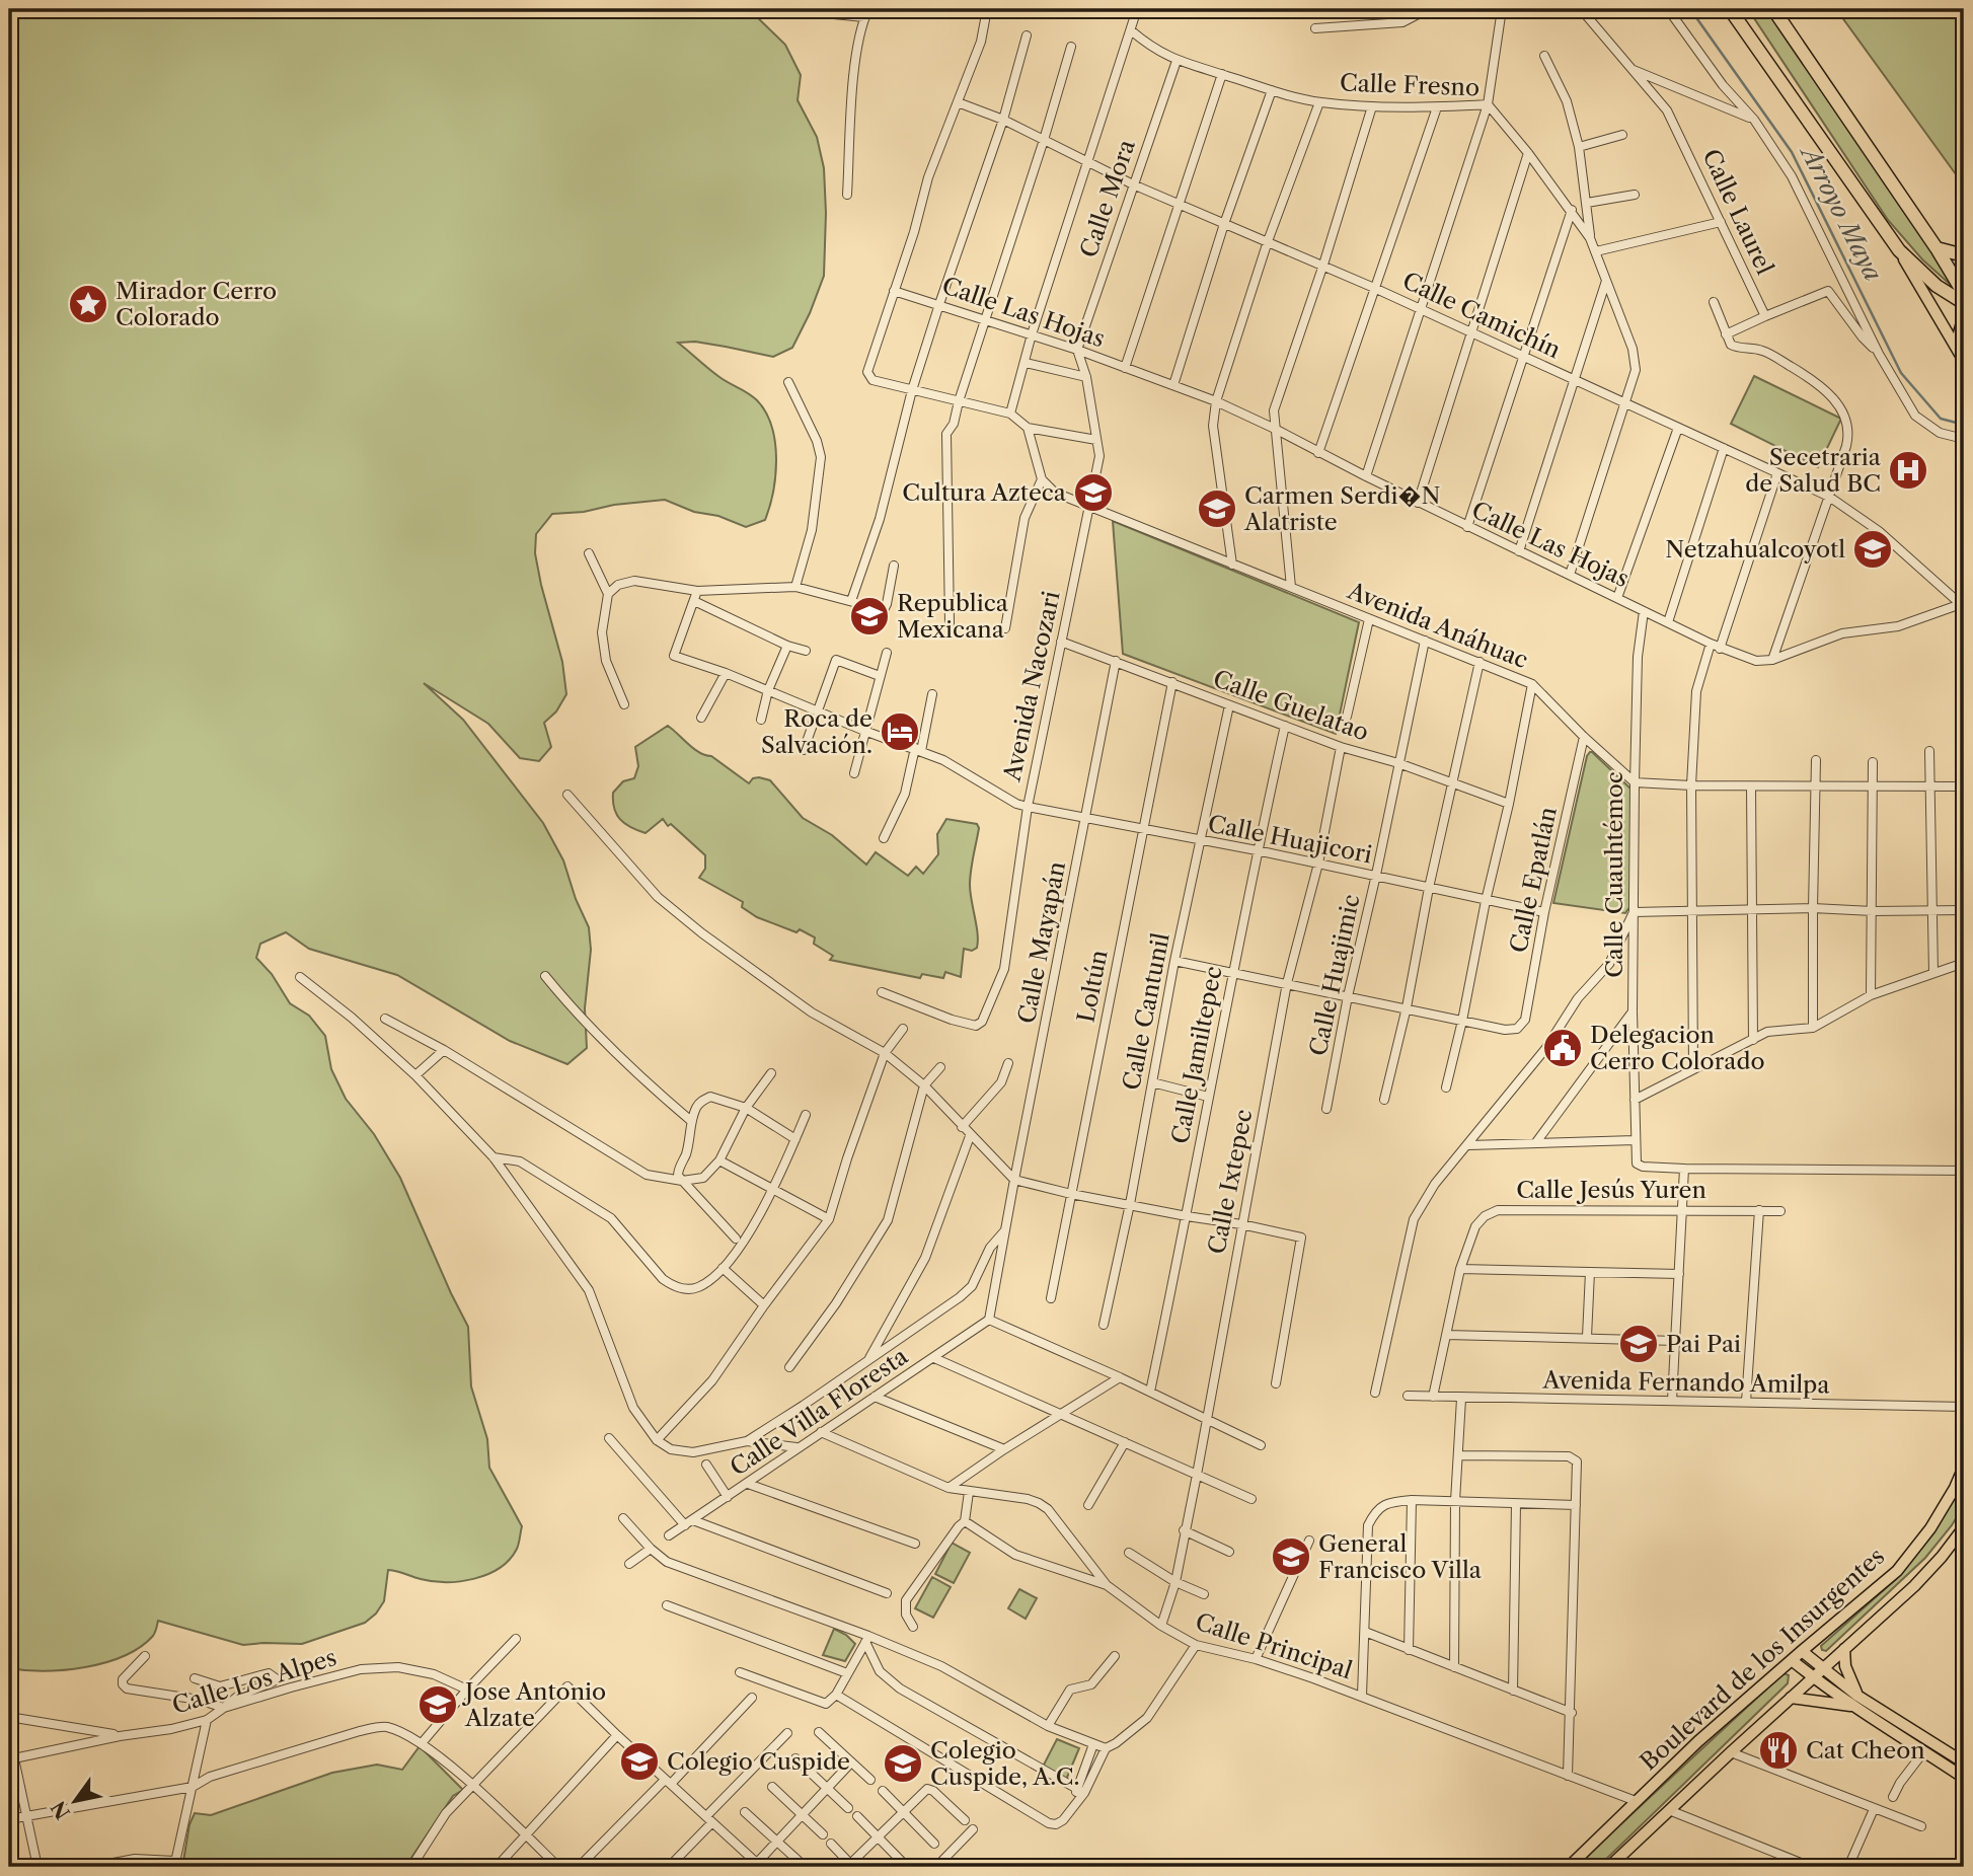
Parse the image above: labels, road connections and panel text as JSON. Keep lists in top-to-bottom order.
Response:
{
  "streets": {
    "main road": ["Boulevard de los Insurgentes"],
    "street": [
      "Calle Fresno",
      "Calle Mora",
      "Calle Laurel",
      "Calle Las Hojas",
      "Calle Camichín",
      "Avenida Anáhuac",
      "Avenida Nacozari",
      "Calle Guelatao",
      "Calle Huajicori",
      "Calle Cuauhtémoc",
      "Calle Epatlán",
      "Calle Mayapán",
      "Calle Huajimic",
      "Loltún",
      "Calle Cantunil",
      "Calle Jamiltepec",
      "Calle Ixtepec",
      "Calle Jesús Yuren",
      "Avenida Fernando Amilpa",
      "Calle Villa Floresta",
      "Calle Principal",
      "Calle Los Alpes"
    ]
  },
  "crossings": [
    ["Calle Fresno", "Calle Mora"],
    ["Calle Fresno", "Calle Las Hojas"],
    ["Calle Fresno", "Calle Camichín"],
    ["Calle Mora", "Calle Las Hojas"],
    ["Calle Mora", "Calle Camichín"],
    ["Calle Mora", "Avenida Nacozari"],
    ["Calle Las Hojas", "Avenida Nacozari"],
    ["Calle Las Hojas", "Calle Cuauhtémoc"],
    ["Avenida Anáhuac", "Avenida Nacozari"],
    ["Avenida Anáhuac", "Calle Cuauhtémoc"],
    ["Avenida Anáhuac", "Calle Epatlán"],
    ["Avenida Anáhuac", "Calle Huajimic"],
    ["Avenida Nacozari", "Calle Guelatao"],
    ["Avenida Nacozari", "Calle Huajicori"],
    ["Calle Guelatao", "Calle Mayapán"],
    ["Calle Guelatao", "Calle Huajimic"],
    ["Calle Guelatao", "Loltún"],
    ["Calle Guelatao", "Calle Cantunil"],
    ["Calle Guelatao", "Calle Jamiltepec"],
    ["Calle Guelatao", "Calle Ixtepec"],
    ["Calle Huajicori", "Calle Epatlán"],
    ["Calle Huajicori", "Calle Mayapán"],
    ["Calle Huajicori", "Calle Huajimic"],
    ["Calle Huajicori", "Loltún"],
    ["Calle Huajicori", "Calle Cantunil"],
    ["Calle Huajicori", "Calle Jamiltepec"],
    ["Calle Huajicori", "Calle Ixtepec"],
    ["Calle Mayapán", "Calle Villa Floresta"],
    ["Calle Ixtepec", "Calle Principal"],
    ["Calle Jesús Yuren", "Avenida Fernando Amilpa"],
    ["Calle Villa Floresta", "Calle Principal"],
    ["Calle Principal", "Boulevard de los Insurgentes"]
  ],
  "water": ["Arroyo Maya"],
  "places": {
    "place": ["Mirador Cerro Colorado"],
    "hospital": ["Secetraria de Salud BC"],
    "school or university": [
      "Cultura Azteca",
      "Carmen Serdi�N Alatriste",
      "Netzahualcoyotl",
      "Republica Mexicana",
      "Pai Pai",
      "General Francisco Villa",
      "Jose Antonio Alzate",
      "Colegio Cuspide",
      "Colegio Cuspide, A.C."
    ],
    "hotel": ["Roca de Salvación."],
    "public building": ["Delegacion Cerro Colorado"],
    "restaurant": ["Cat Cheon"]
  },
  "north": "bottom left"
}
